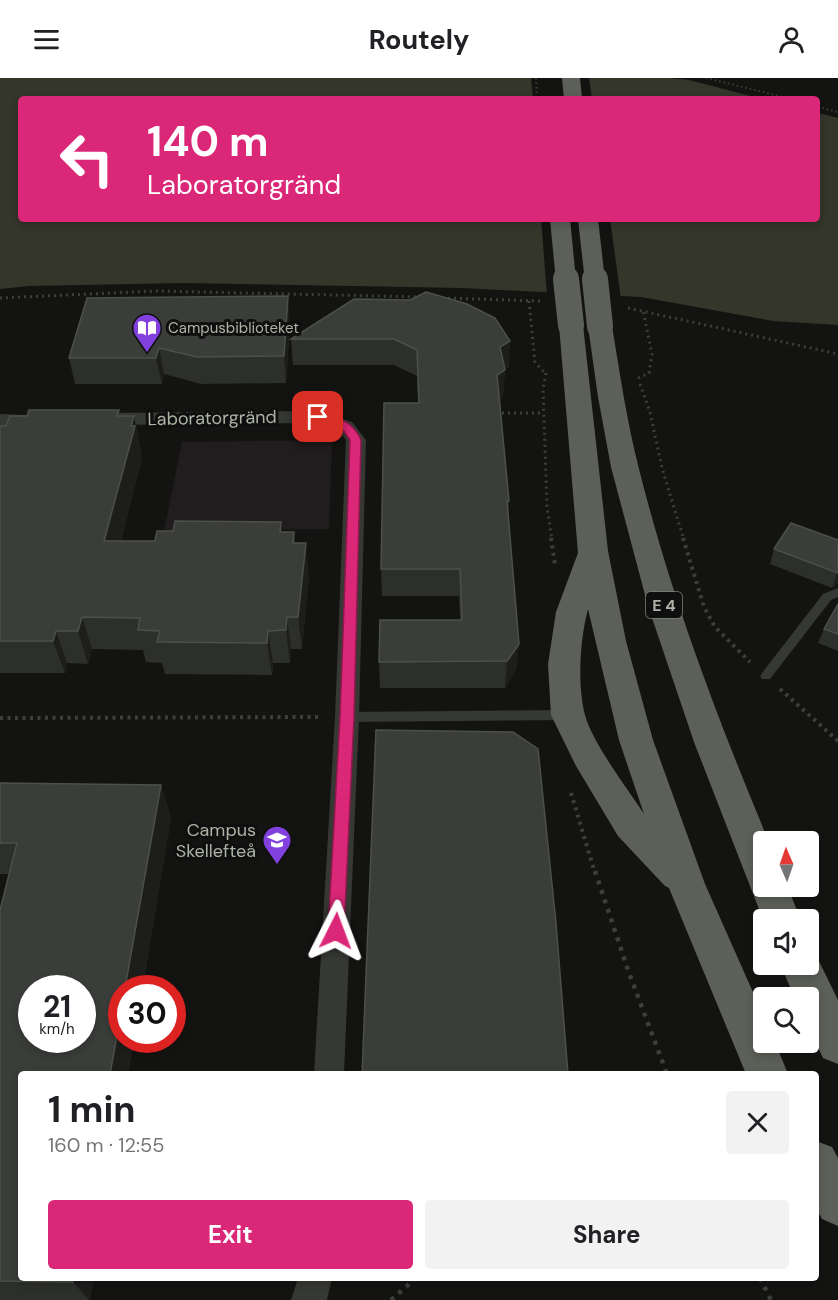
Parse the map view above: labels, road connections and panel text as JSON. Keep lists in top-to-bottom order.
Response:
{
  "streets": {
    "highway": ["E 4"],
    "street": ["Laboratorgränd"]
  },
  "places": {
    "library": ["Campusbiblioteket"],
    "school or university": ["Campus Skellefteå"]
  },
  "north": "top",
  "page": {
    "header": "Routely",
    "turn": ["140 m", "Laboratorgränd"],
    "speed": "21 km/h",
    "limit": "30",
    "heading": ["1 min", "160 m · 12:55"],
    "buttons": ["Exit", "Share"]
  }
}
